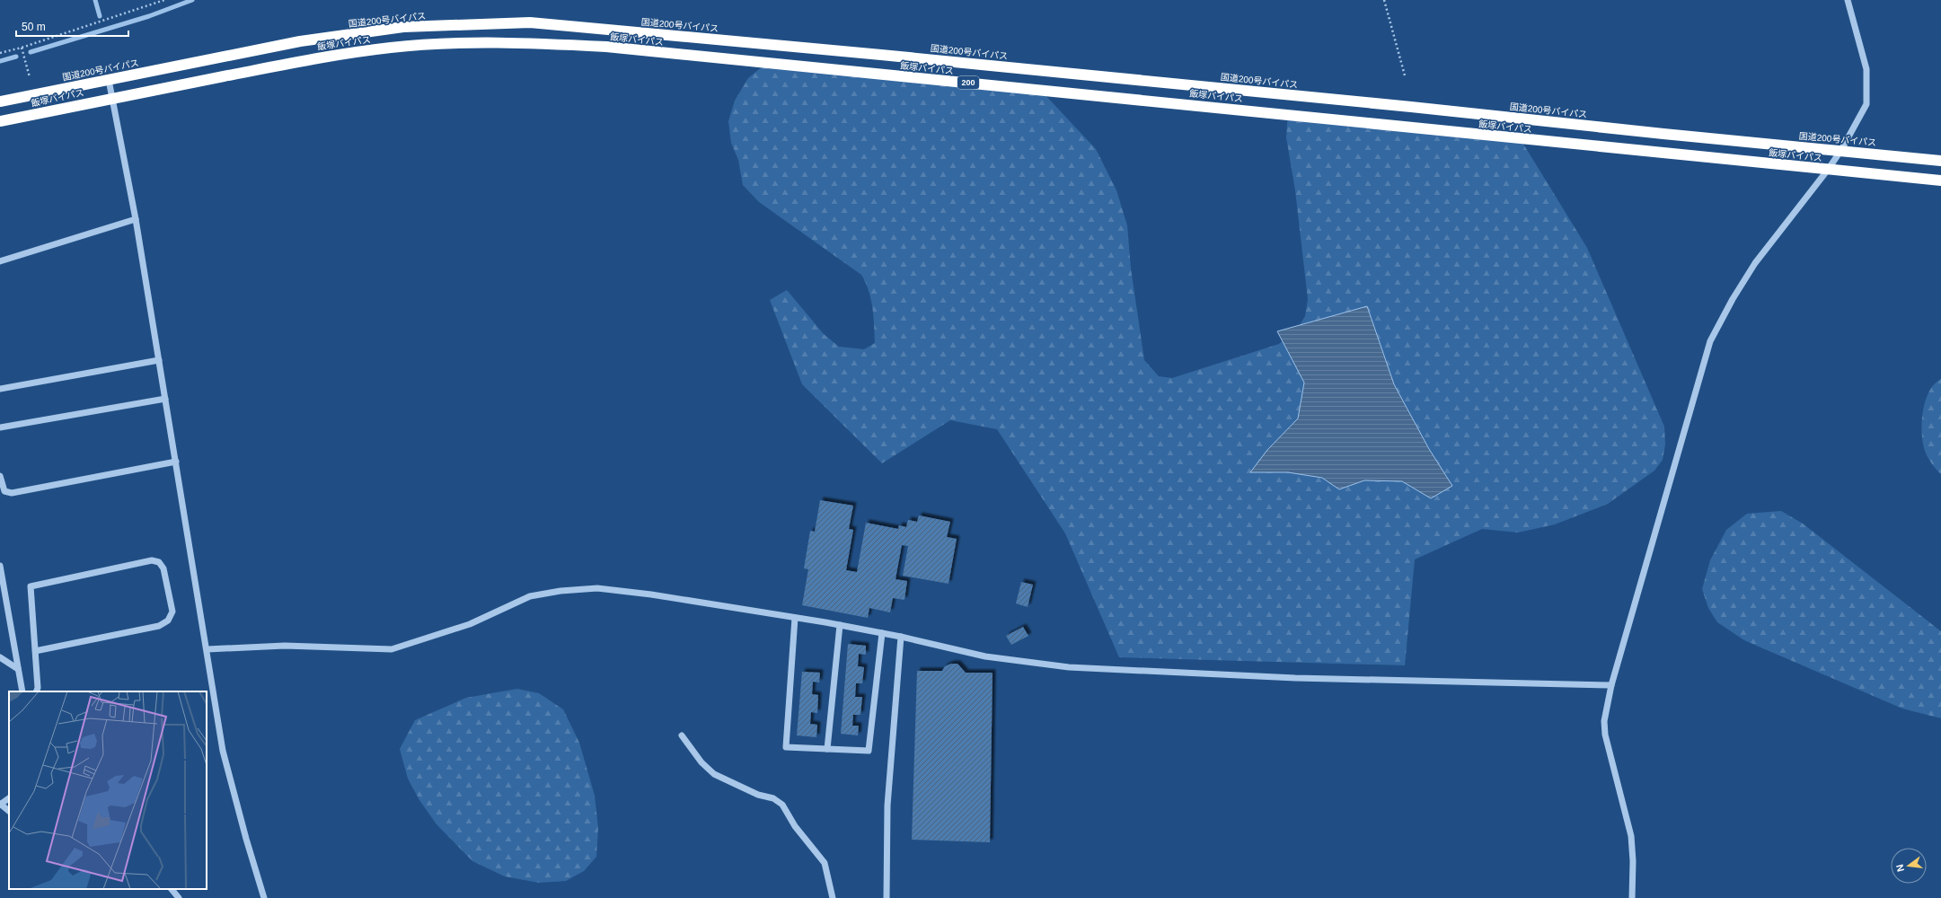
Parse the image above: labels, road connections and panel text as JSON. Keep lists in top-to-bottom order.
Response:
{
  "streets": {
    "highway": ["国道200号バイパス", "飯塚バイパス", "200"]
  },
  "scale_bar": "50 m",
  "north": "left"
}
